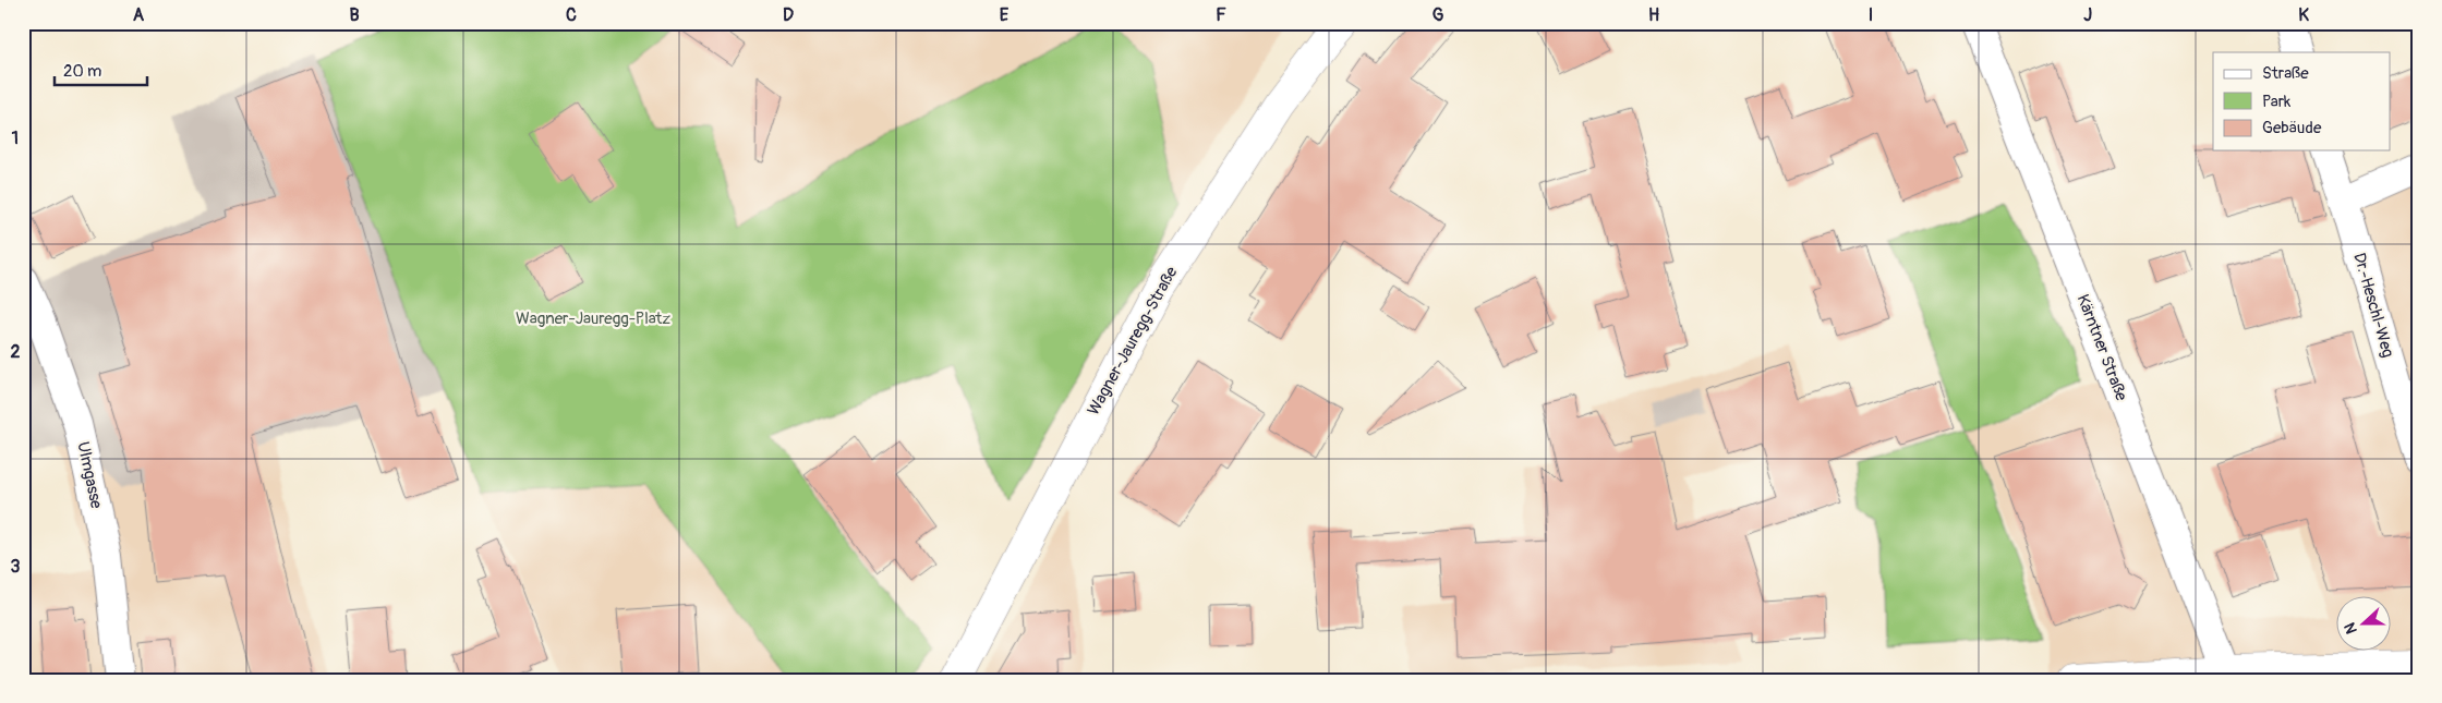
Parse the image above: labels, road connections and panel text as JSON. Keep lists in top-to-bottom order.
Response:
{
  "streets": {
    "main road": ["Wagner-Jauregg-Straße"],
    "street": ["Dr.-Heschl-Weg", "Kärntner Straße", "Ulmgasse"]
  },
  "parks": ["Wagner-Jauregg-Platz"],
  "legend": ["Straße", "Park", "Gebäude"],
  "scale_bar": "20 m",
  "north": "left",
  "grid": {
    "columns": [
      "A",
      "B",
      "C",
      "D",
      "E",
      "F",
      "G",
      "H",
      "I",
      "J",
      "K"
    ],
    "rows": ["1", "2", "3"]
  }
}
